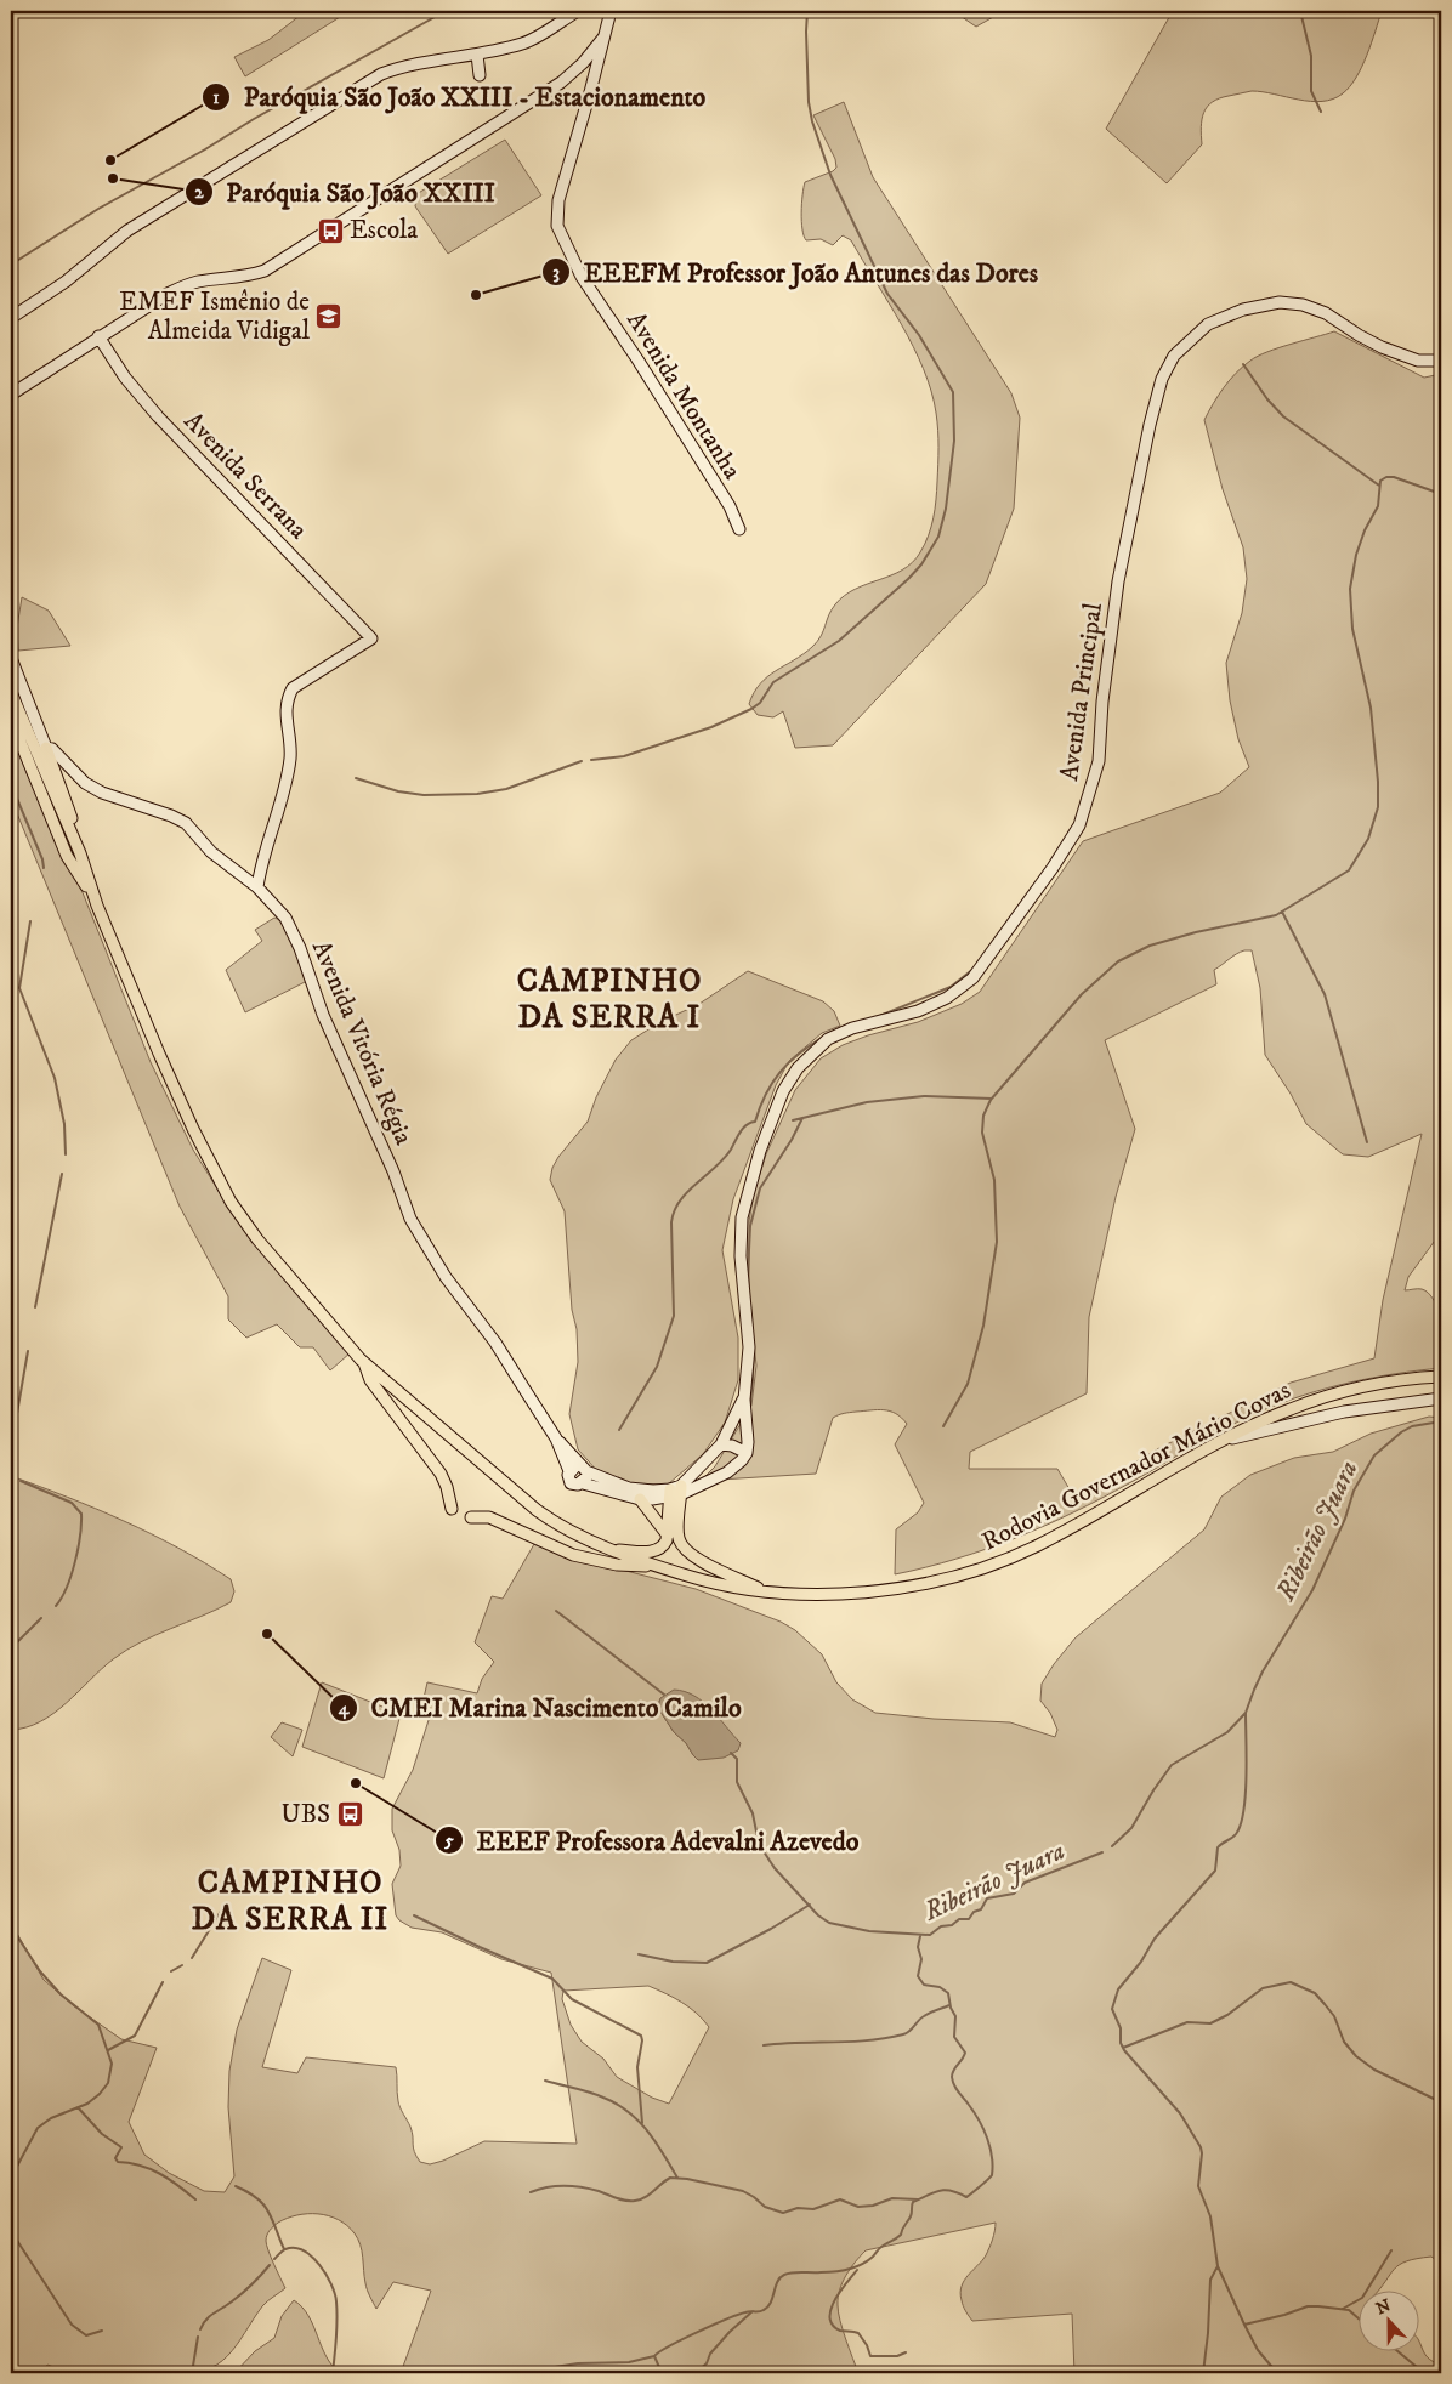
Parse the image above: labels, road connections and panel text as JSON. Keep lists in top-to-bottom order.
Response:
{
  "streets": {
    "main road": ["Rodovia Governador Mário Covas"],
    "street": [
      "Avenida Montanha",
      "Avenida Serrana",
      "Avenida Principal",
      "Avenida Vitória Régia"
    ]
  },
  "crossings": [
    ["Avenida Serrana", "Avenida Vitória Régia"]
  ],
  "districts": ["CAMPINHO DA SERRA I", "CAMPINHO DA SERRA II"],
  "water": ["Ribeirão Juara"],
  "places": {
    "other": [
      "Paróquia São João XXIII - Estacionamento",
      "Paróquia São João XXIII",
      "EEEFM Professor João Antunes das Dores",
      "CMEI Marina Nascimento Camilo",
      "EEEF Professora Adevalni Azevedo"
    ],
    "bus stop": ["Escola", "UBS"],
    "school or university": ["EMEF Ismênio de Almeida Vidigal"]
  },
  "north": "top"
}
